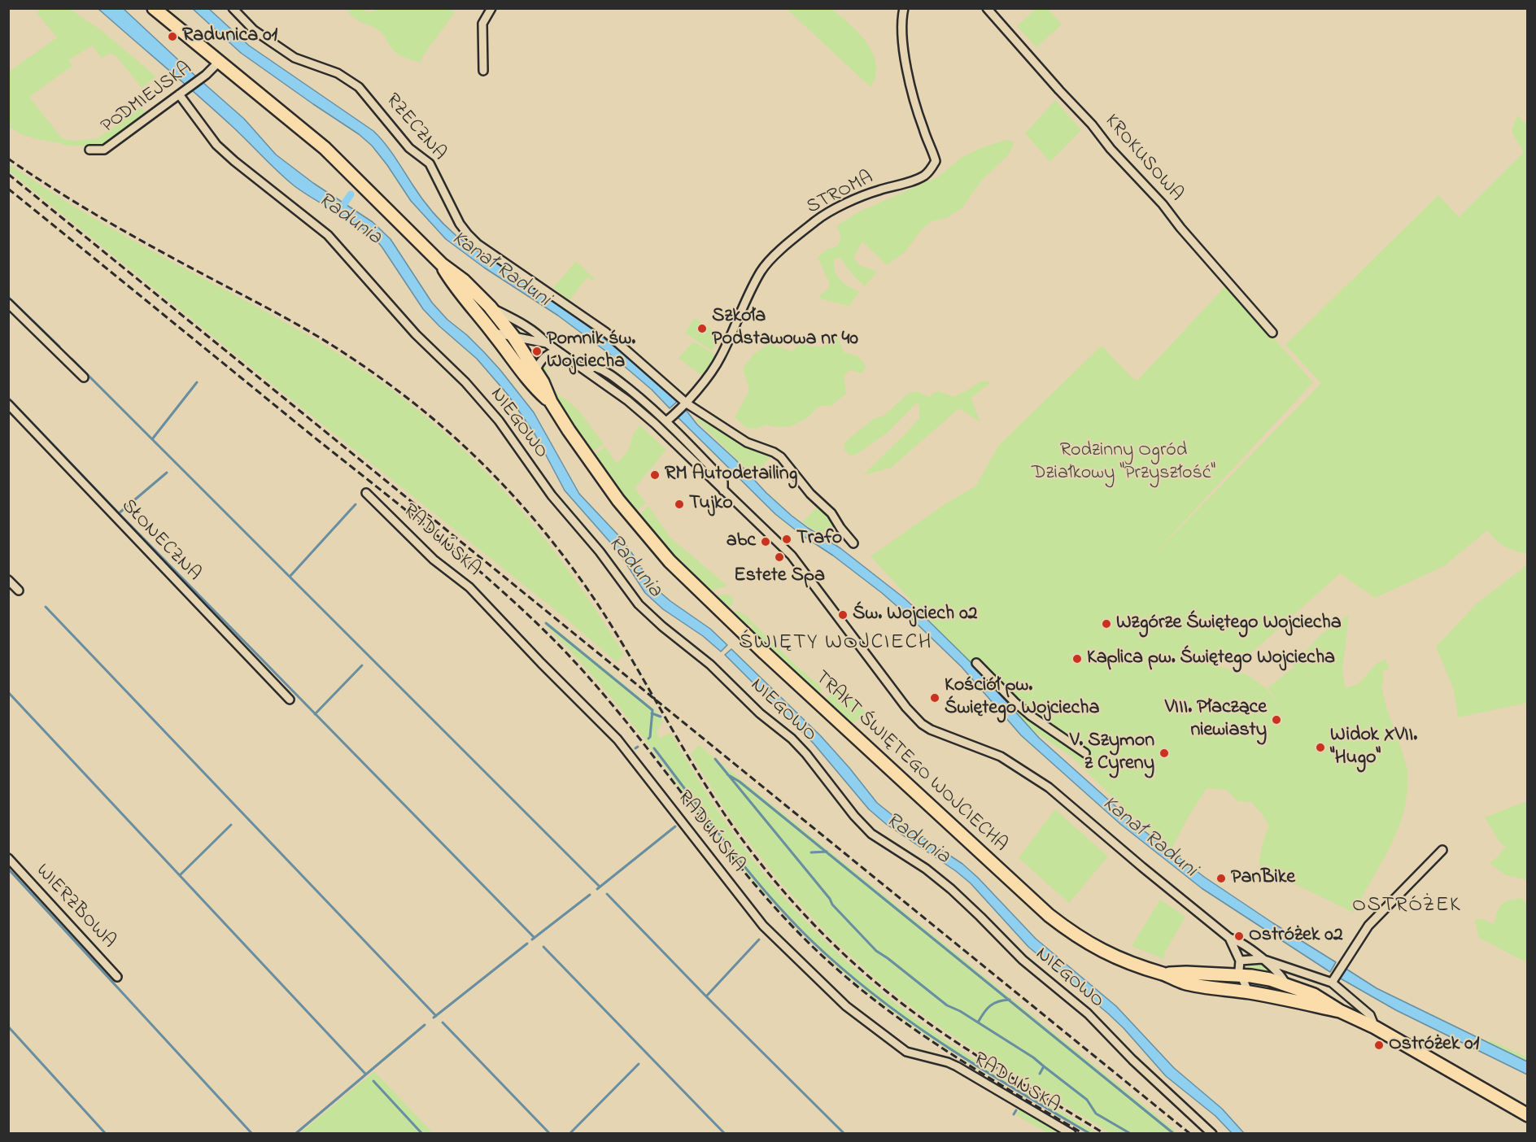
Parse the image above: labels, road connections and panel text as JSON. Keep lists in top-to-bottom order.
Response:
{
  "streets": {
    "main road": ["TRAKT ŚWIĘTEGO WOJCIECHA"],
    "street": [
      "PODMIEJSKA",
      "RZECZNA",
      "KROKUSOWA",
      "STROMA",
      "NIEGOWO",
      "SŁONECZNA",
      "RADUŃSKA",
      "WIERZBOWA"
    ]
  },
  "crossings": [
    ["PODMIEJSKA", "NIEGOWO"],
    ["PODMIEJSKA", "TRAKT ŚWIĘTEGO WOJCIECHA"],
    ["RZECZNA", "STROMA"]
  ],
  "districts": ["ŚWIĘTY WOJCIECH", "OSTRÓŻEK"],
  "water": ["Radunia", "Kanał Raduni"],
  "parks": ["Rodzinny Ogród Działkowy \"Przyszłość\""],
  "places": [
    "Radunica 01",
    "Szkoła Podstawowa nr 40",
    "Pomnik św. Wojciecha",
    "RM Autodetailing",
    "Tujko",
    "Trafo",
    "abc",
    "Estete Spa",
    "Św. Wojciech 02",
    "Wzgórze Świętego Wojciecha",
    "Kaplica pw. Świętego Wojciecha",
    "Kościół pw. Świętego Wojciecha",
    "VIII. Płaczące niewiasty",
    "Widok XVII. \"Hugo\"",
    "V. Szymon z Cyreny",
    "PanBike",
    "Ostróżek 02",
    "Ostróżek 01"
  ]
}
